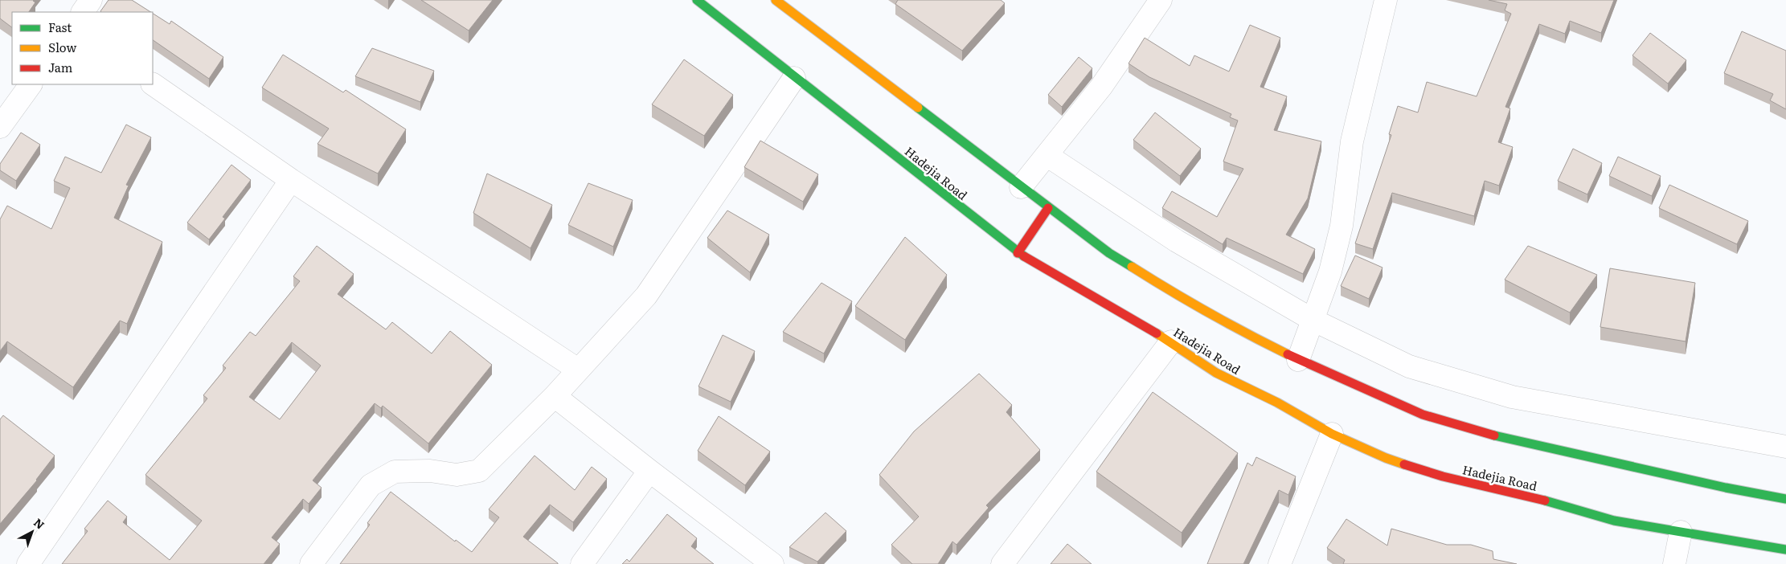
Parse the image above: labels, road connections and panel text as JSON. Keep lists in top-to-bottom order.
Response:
{
  "streets": {
    "main road": ["Hadejia Road"]
  },
  "legend": ["Fast", "Slow", "Jam"],
  "north": "top right"
}
